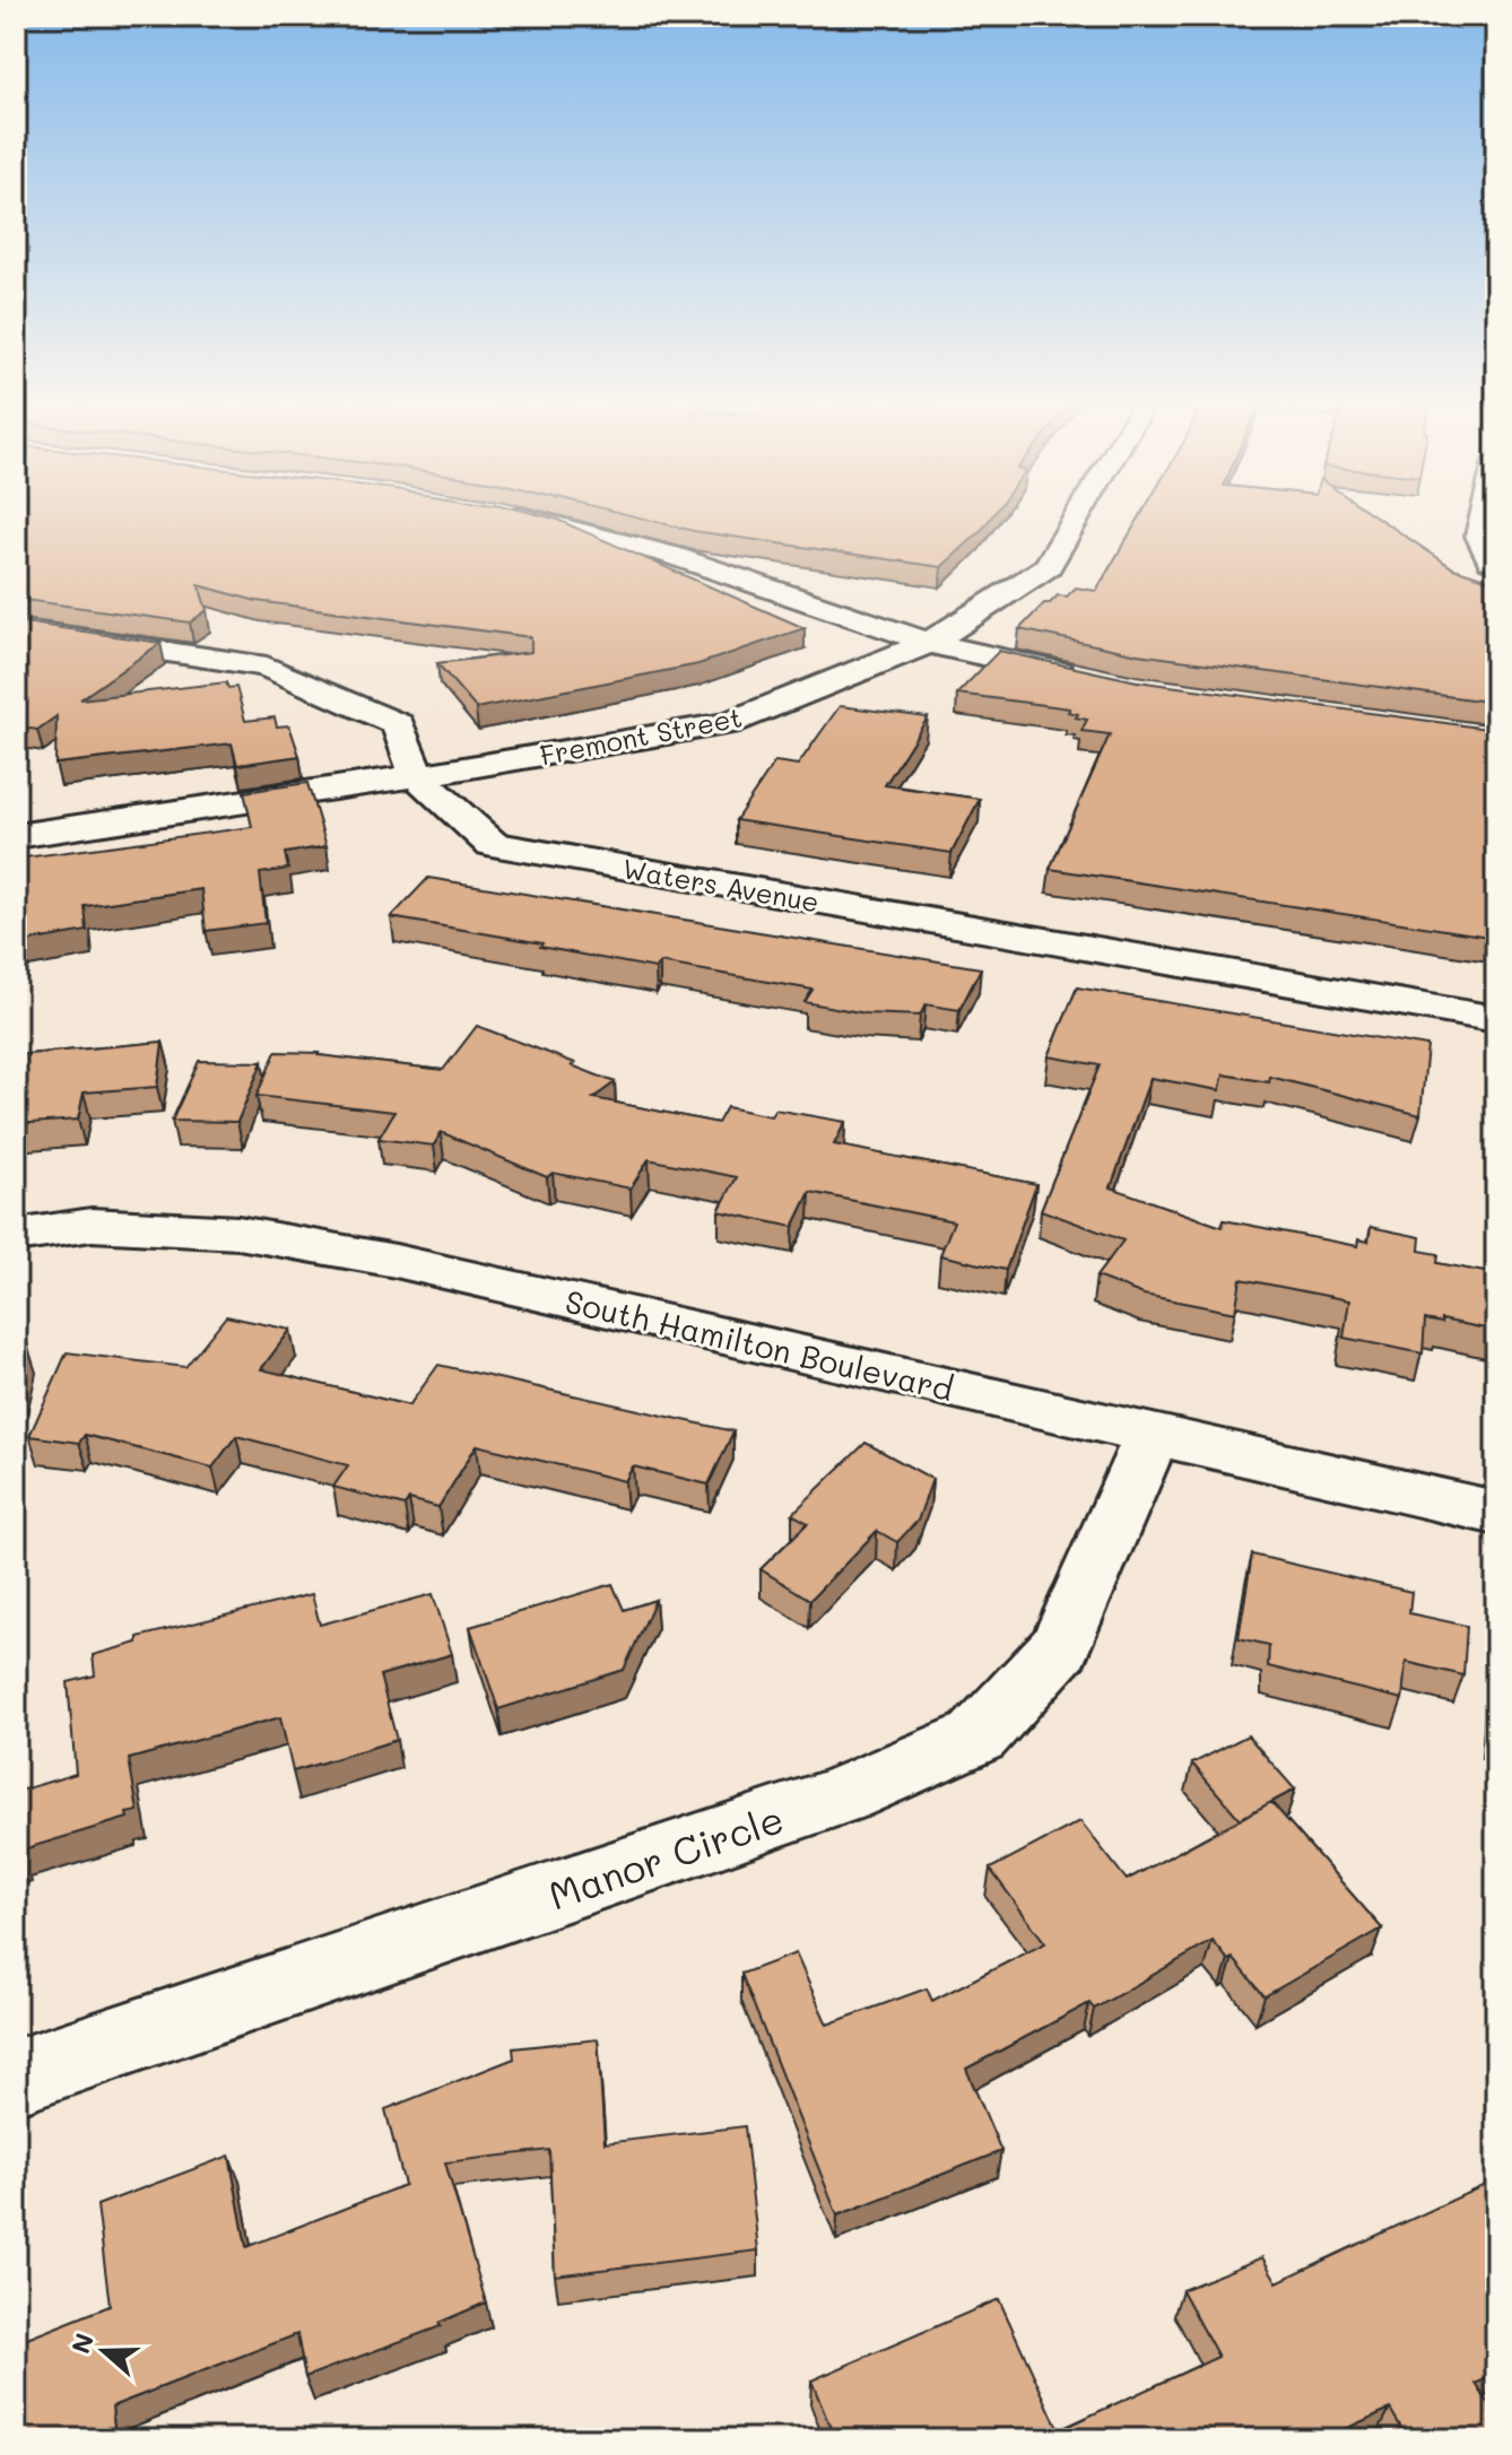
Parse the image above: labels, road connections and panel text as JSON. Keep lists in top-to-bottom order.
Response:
{
  "streets": {
    "street": [
      "Fremont Street",
      "Waters Avenue",
      "South Hamilton Boulevard",
      "Manor Circle"
    ]
  },
  "crossings": [
    ["Fremont Street", "Waters Avenue"],
    ["South Hamilton Boulevard", "Manor Circle"]
  ],
  "north": "left"
}
